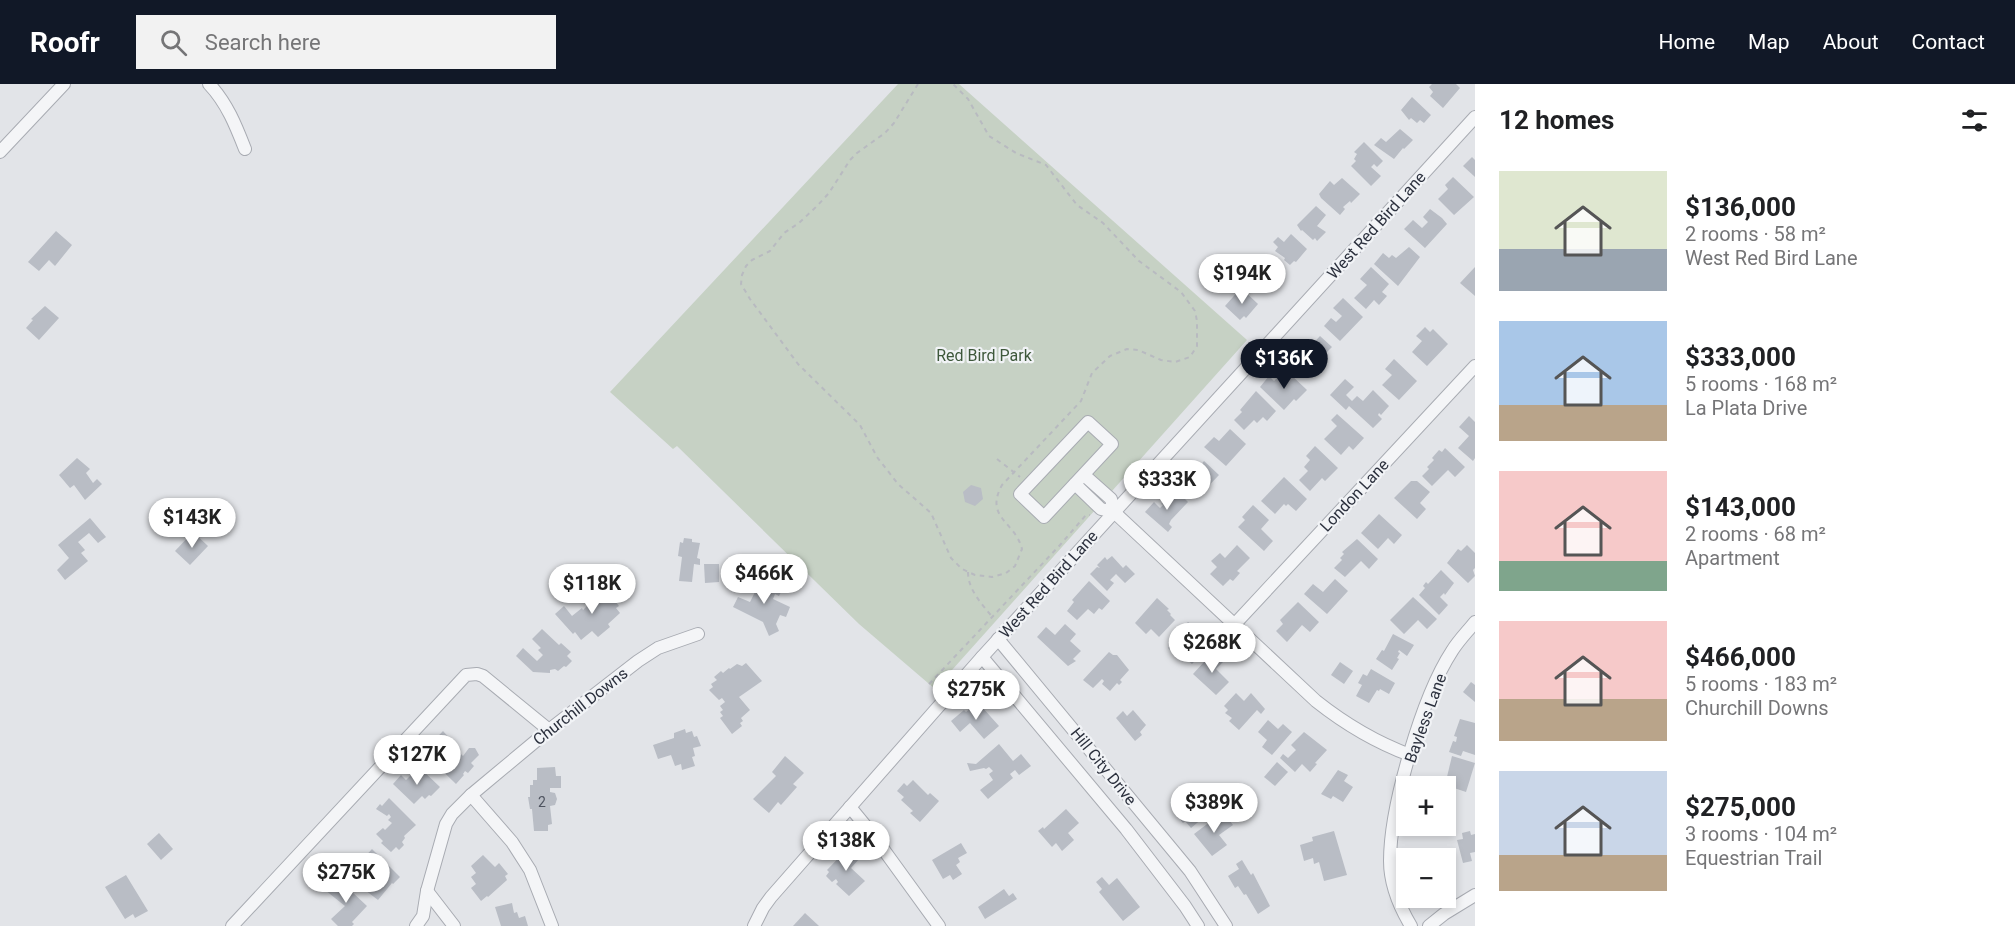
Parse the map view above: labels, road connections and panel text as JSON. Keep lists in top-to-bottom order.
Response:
{
  "streets": {
    "street": [
      "West Red Bird Lane",
      "London Lane",
      "Churchill Downs",
      "Bayless Lane",
      "Hill City Drive"
    ]
  },
  "crossings": [
    ["West Red Bird Lane", "Hill City Drive"]
  ],
  "parks": ["Red Bird Park"],
  "house_numbers": ["2"],
  "page": {
    "header": "Roofr",
    "search": "Search here",
    "nav": [
      "Home",
      "Map",
      "About",
      "Contact"
    ],
    "heading": "12 homes",
    "list": [
      {
        "name": "$136,000",
        "note": "2 rooms · 58 m² · West Red Bird Lane"
      },
      {
        "name": "$333,000",
        "note": "5 rooms · 168 m² · La Plata Drive"
      },
      {
        "name": "$143,000",
        "note": "2 rooms · 68 m² · Apartment"
      },
      {
        "name": "$466,000",
        "note": "5 rooms · 183 m² · Churchill Downs"
      },
      {
        "name": "$275,000",
        "note": "3 rooms · 104 m² · Equestrian Trail"
      }
    ],
    "price": [
      "$194K",
      "$136K",
      "$333K",
      "$143K",
      "$466K",
      "$118K",
      "$268K",
      "$275K",
      "$127K",
      "$389K",
      "$138K",
      "$275K"
    ],
    "map_buttons": ["+", "−"]
  }
}
